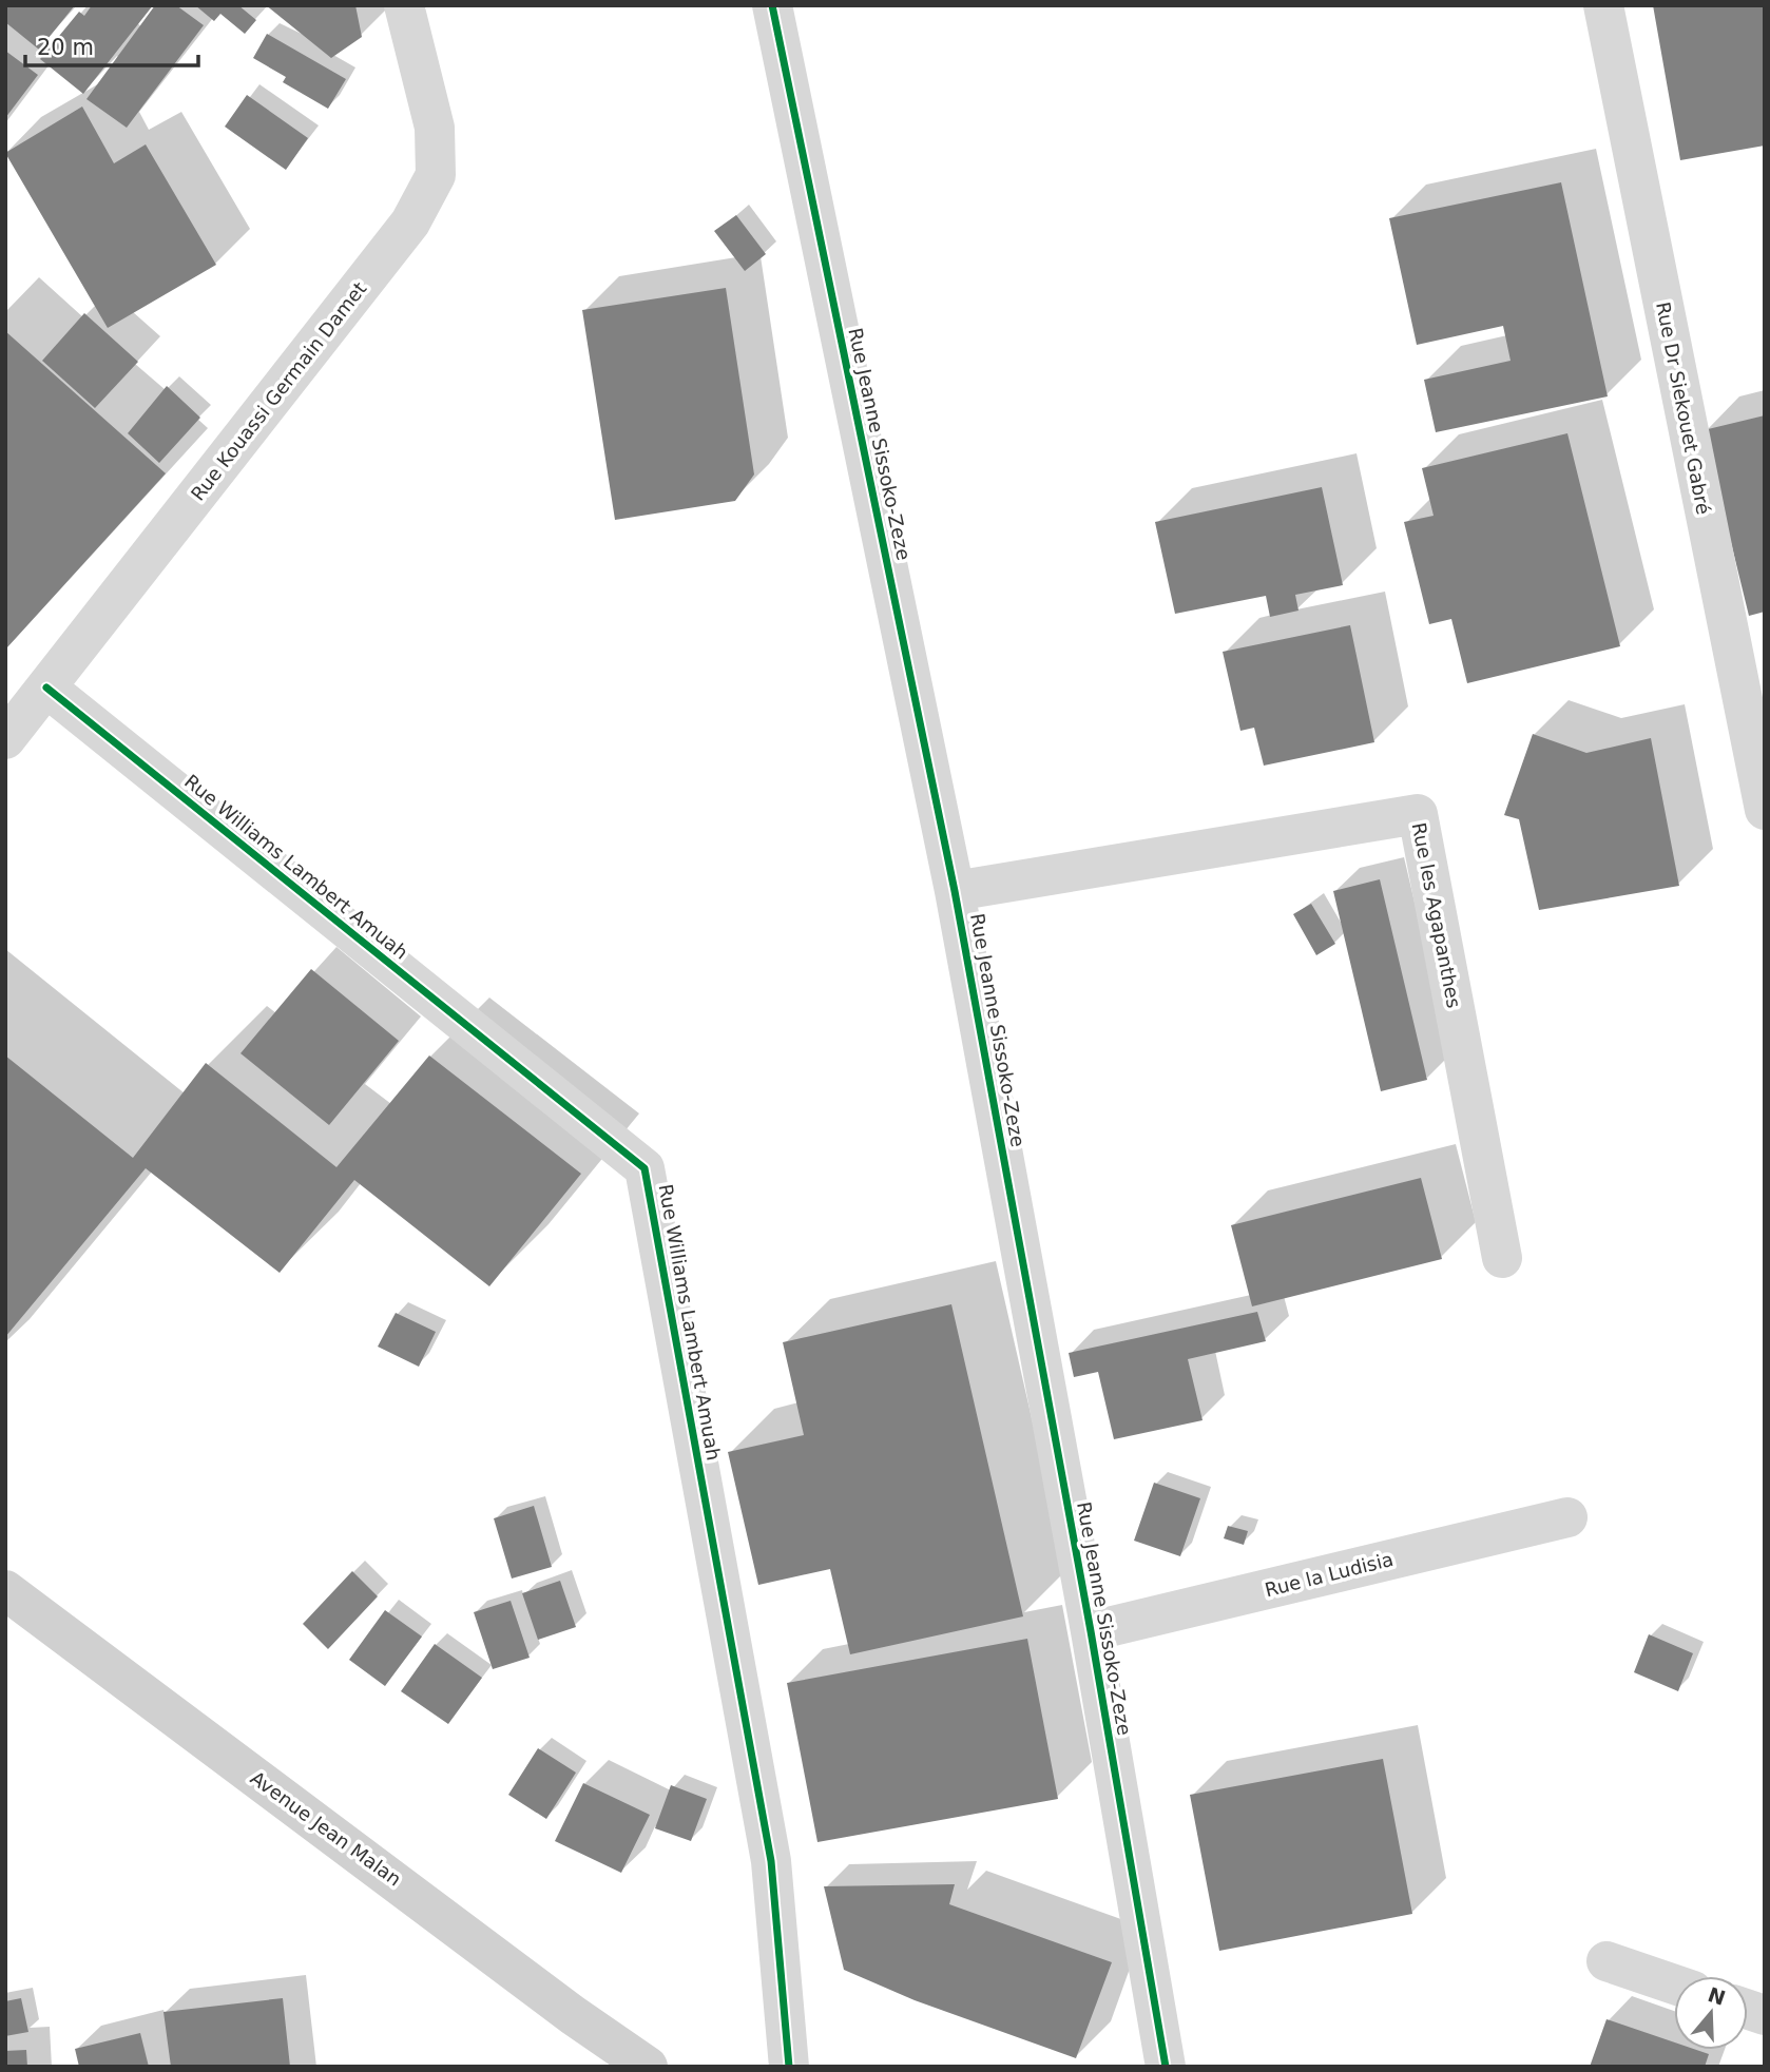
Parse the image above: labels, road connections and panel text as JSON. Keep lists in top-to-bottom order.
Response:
{
  "streets": {
    "main road": ["Avenue Jean Malan"],
    "street": [
      "Rue Kouassi Germain Damet",
      "Rue Dr Siekouet Gabré",
      "Rue Jeanne Sissoko-Zeze",
      "Rue Williams Lambert Amuah",
      "Rue les Agapanthes",
      "Rue la Ludisia"
    ]
  },
  "crossings": [
    ["Rue Kouassi Germain Damet", "Rue Williams Lambert Amuah"],
    ["Rue Jeanne Sissoko-Zeze", "Rue les Agapanthes"],
    ["Rue Jeanne Sissoko-Zeze", "Rue la Ludisia"]
  ],
  "scale_bar": "20 m",
  "north": "top"
}
